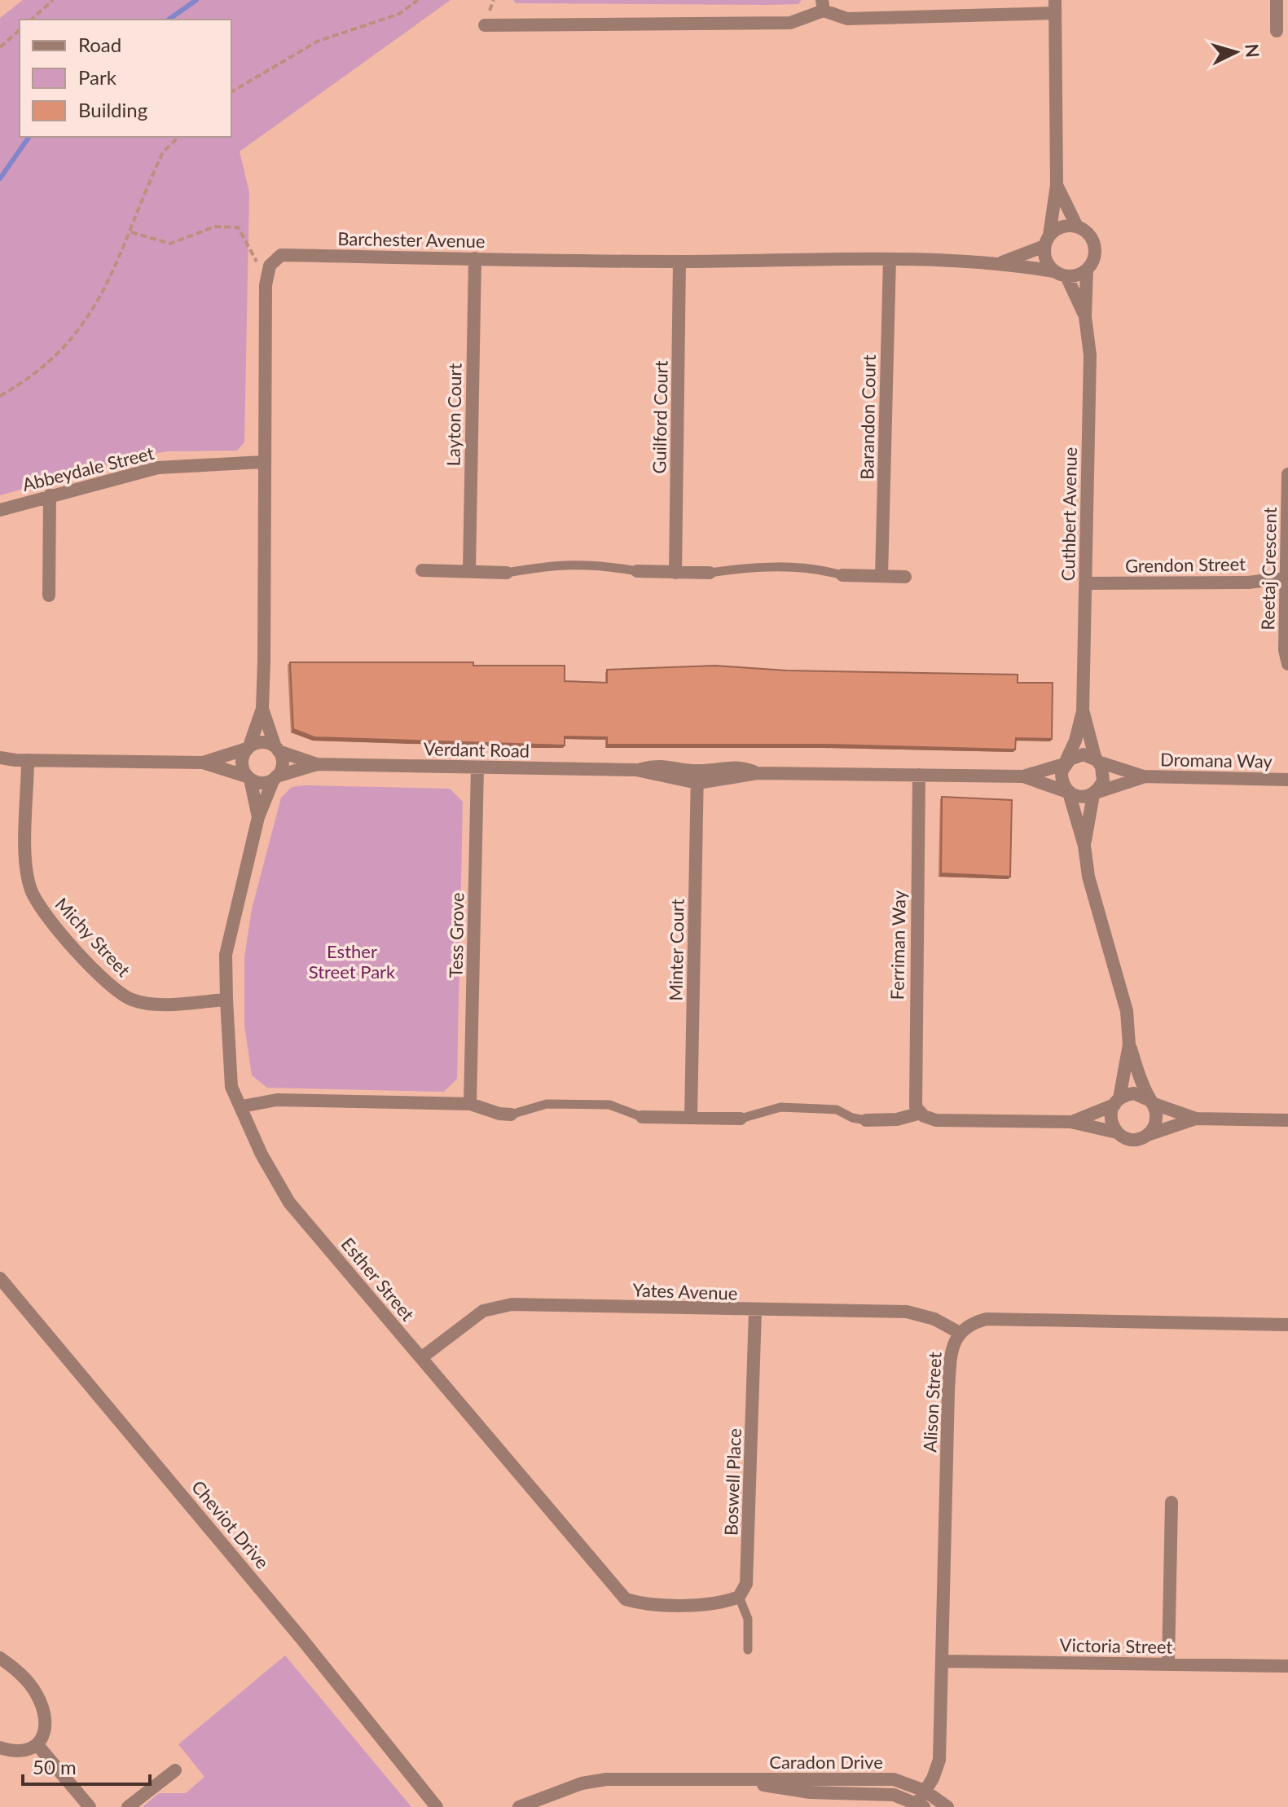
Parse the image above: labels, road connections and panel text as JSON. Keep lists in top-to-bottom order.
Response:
{
  "streets": {
    "street": [
      "Barchester Avenue",
      "Layton Court",
      "Guilford Court",
      "Barandon Court",
      "Abbeydale Street",
      "Cuthbert Avenue",
      "Grendon Street",
      "Reetaj Crescent",
      "Verdant Road",
      "Dromana Way",
      "Tess Grove",
      "Michy Street",
      "Ferriman Way",
      "Minter Court",
      "Esther Street",
      "Yates Avenue",
      "Alison Street",
      "Boswell Place",
      "Cheviot Drive",
      "Victoria Street",
      "Caradon Drive"
    ]
  },
  "crossings": [
    ["Barchester Avenue", "Layton Court"],
    ["Barchester Avenue", "Guilford Court"],
    ["Barchester Avenue", "Barandon Court"],
    ["Barchester Avenue", "Cuthbert Avenue"],
    ["Cuthbert Avenue", "Grendon Street"],
    ["Cuthbert Avenue", "Verdant Road"],
    ["Cuthbert Avenue", "Dromana Way"],
    ["Grendon Street", "Reetaj Crescent"],
    ["Verdant Road", "Dromana Way"],
    ["Verdant Road", "Tess Grove"],
    ["Verdant Road", "Ferriman Way"],
    ["Verdant Road", "Minter Court"],
    ["Verdant Road", "Esther Street"],
    ["Michy Street", "Esther Street"],
    ["Esther Street", "Yates Avenue"],
    ["Esther Street", "Boswell Place"],
    ["Yates Avenue", "Alison Street"],
    ["Yates Avenue", "Boswell Place"],
    ["Alison Street", "Victoria Street"],
    ["Alison Street", "Caradon Drive"]
  ],
  "parks": ["Esther Street Park"],
  "legend": ["Road", "Park", "Building"],
  "scale_bar": "50 m",
  "north": "right"
}
